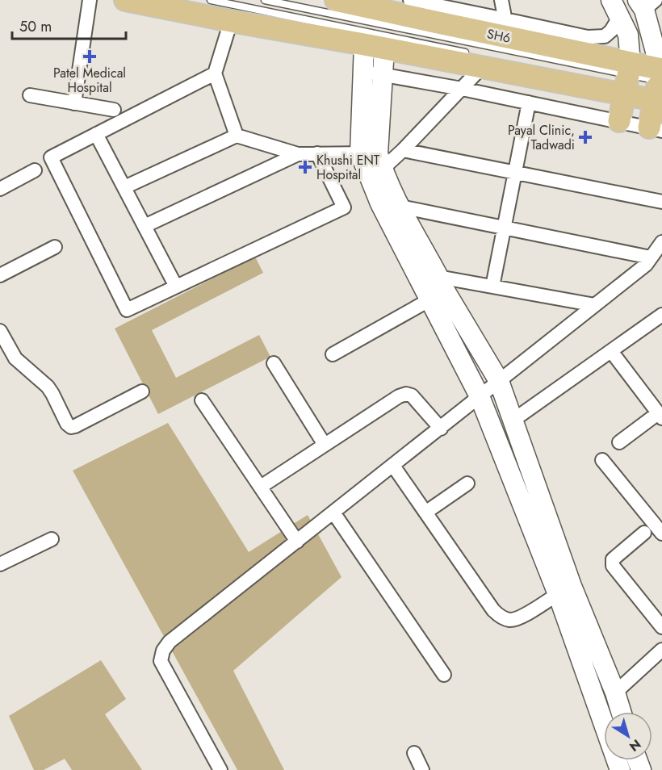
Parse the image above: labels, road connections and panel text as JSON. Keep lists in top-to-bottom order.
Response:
{
  "streets": {
    "main road": ["SH6"]
  },
  "places": {
    "health": ["Patel Medical Hospital", "Payal Clinic, Tadwadi", "Khushi ENT Hospital"]
  },
  "scale_bar": "50 m",
  "north": "bottom right"
}
